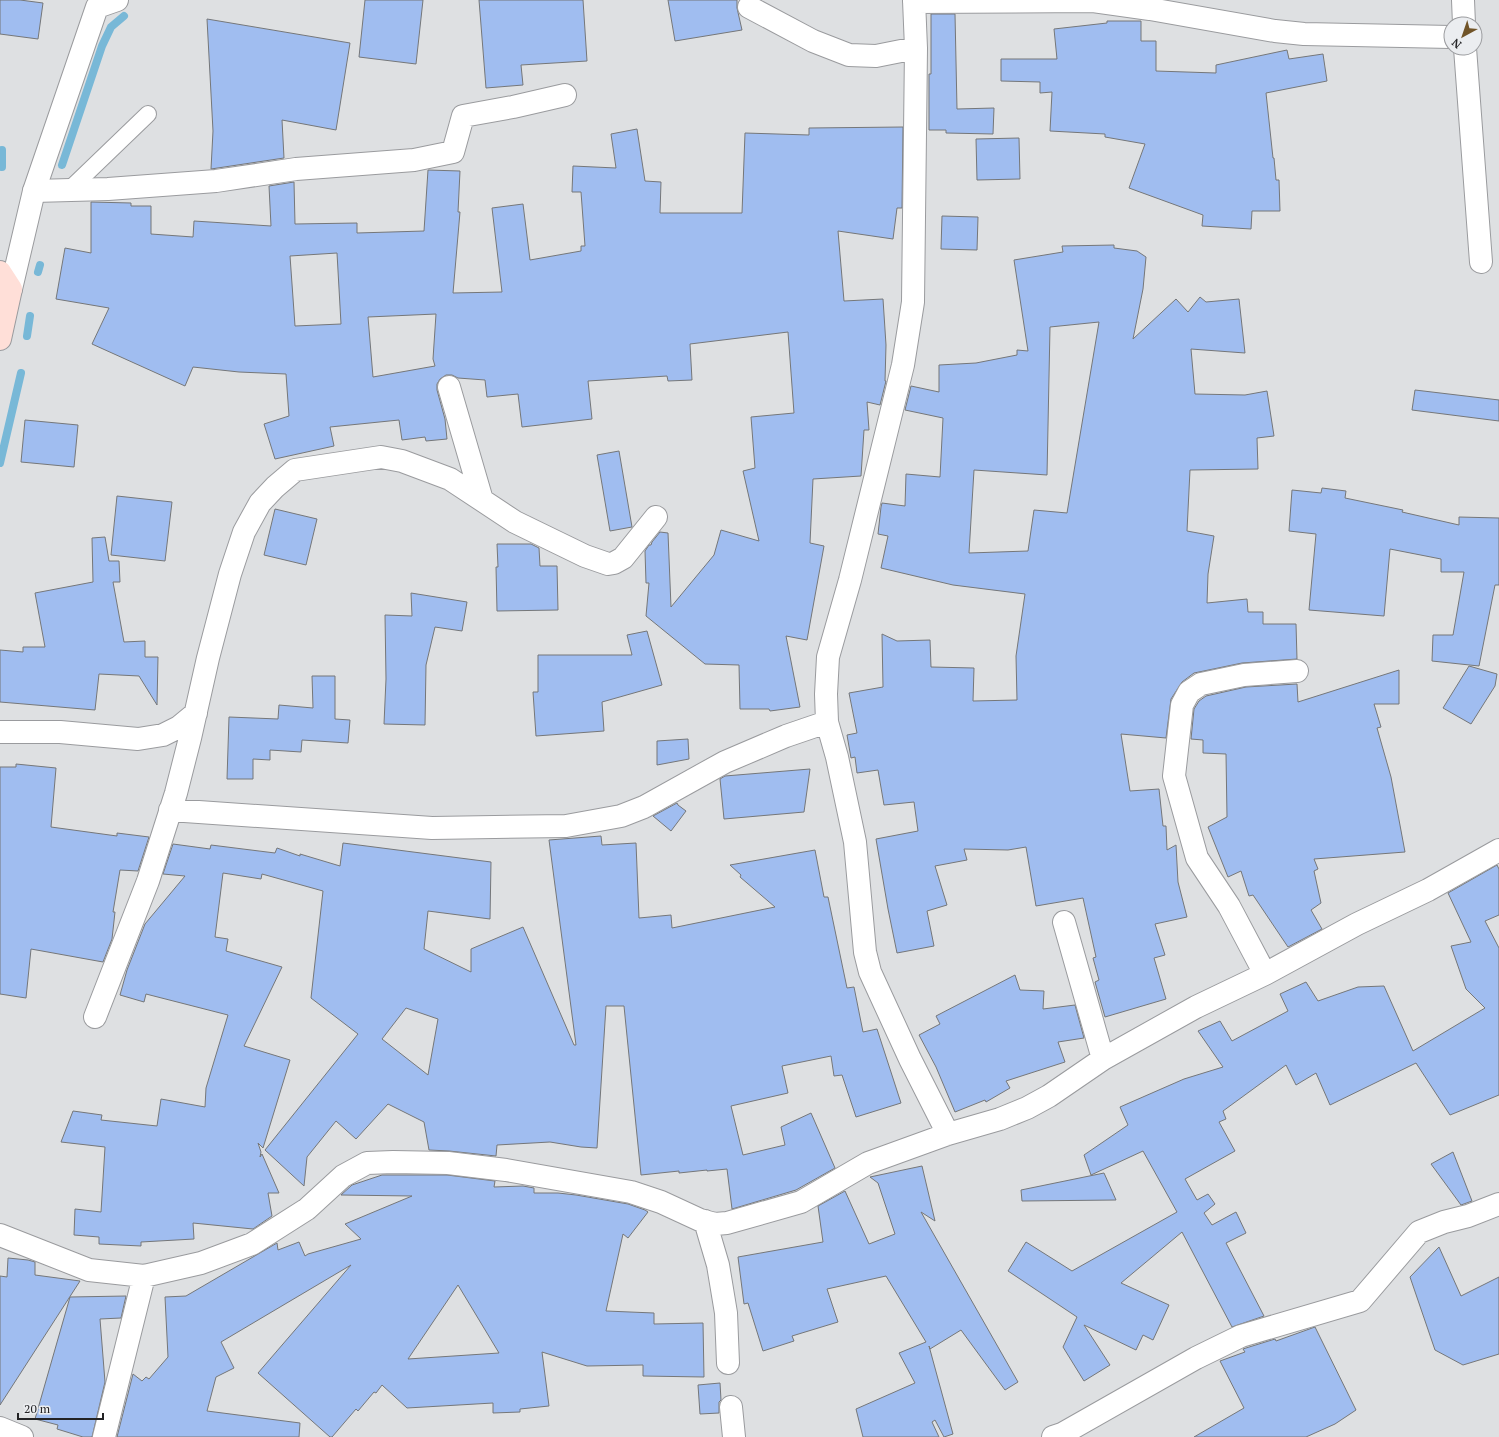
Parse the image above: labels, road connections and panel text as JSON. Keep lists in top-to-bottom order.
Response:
{
  "scale_bar": "20 m",
  "north": "bottom left"
}
